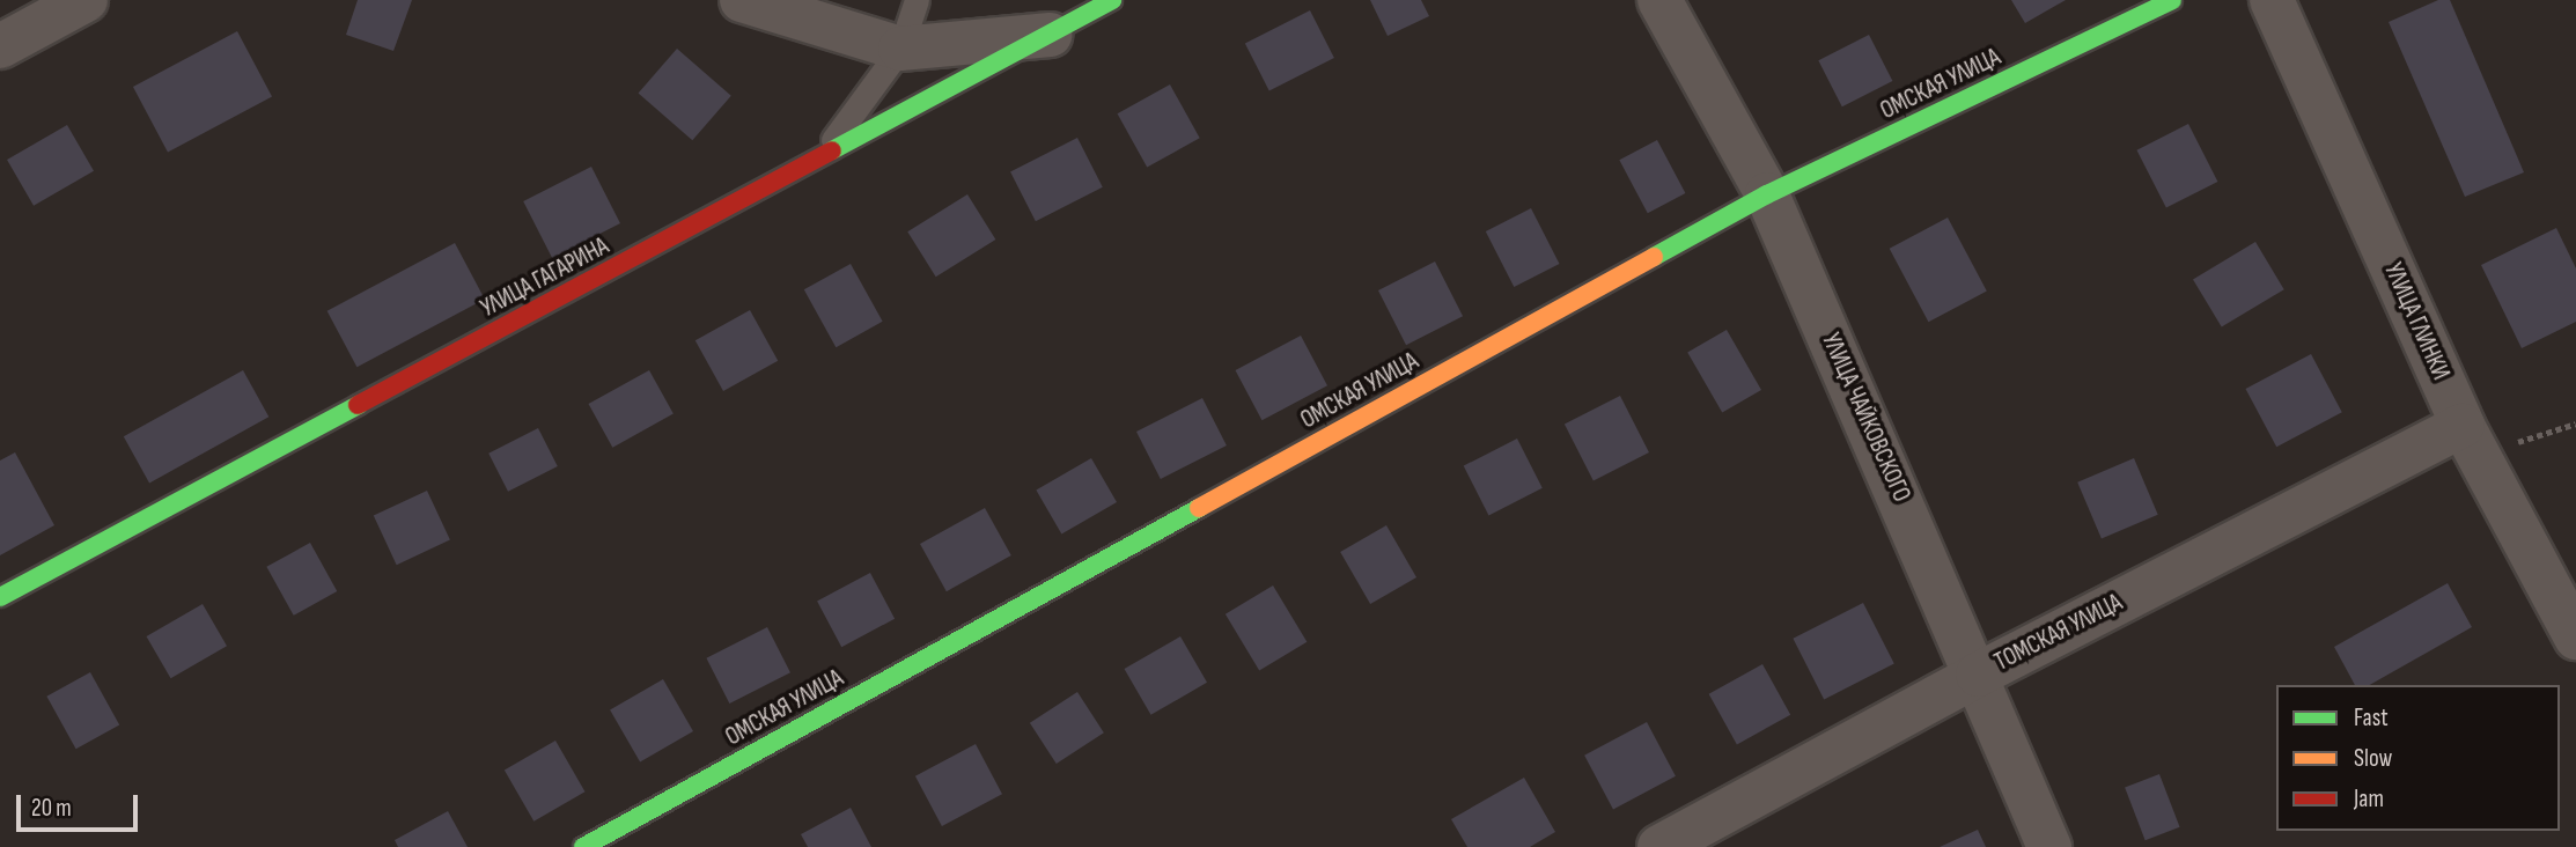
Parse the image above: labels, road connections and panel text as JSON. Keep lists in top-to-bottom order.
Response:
{
  "streets": {
    "street": [
      "ОМСКАЯ УЛИЦА",
      "УЛИЦА ГАГАРИНА",
      "УЛИЦА ГЛИНКИ",
      "УЛИЦА ЧАЙКОВСКОГО",
      "ТОМСКАЯ УЛИЦА"
    ]
  },
  "crossings": [
    ["ОМСКАЯ УЛИЦА", "УЛИЦА ЧАЙКОВСКОГО"],
    ["УЛИЦА ГЛИНКИ", "ТОМСКАЯ УЛИЦА"],
    ["УЛИЦА ЧАЙКОВСКОГО", "ТОМСКАЯ УЛИЦА"]
  ],
  "legend": ["Fast", "Slow", "Jam"],
  "scale_bar": "20 m"
}
